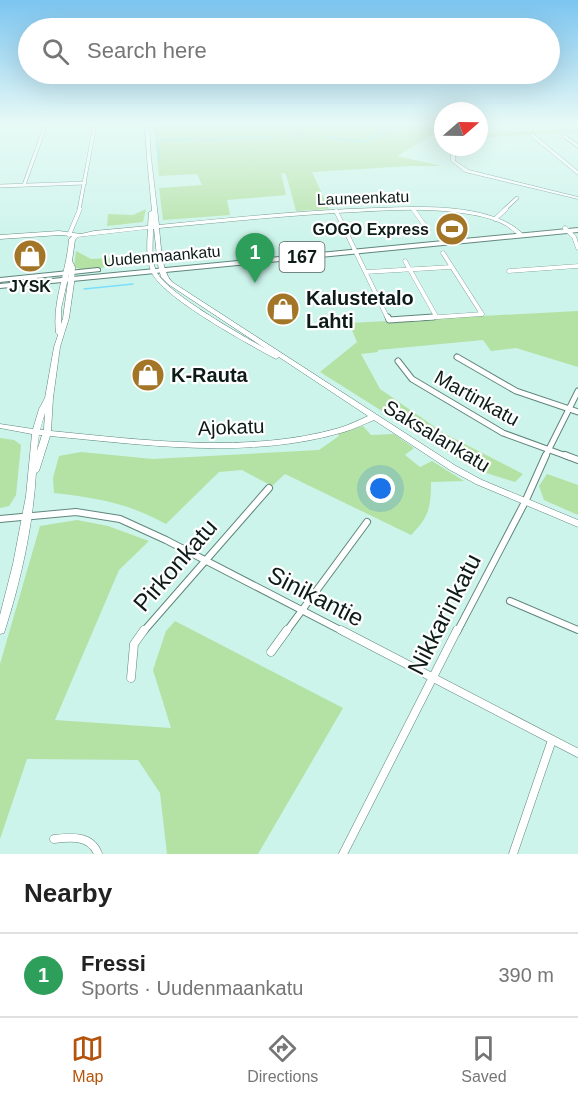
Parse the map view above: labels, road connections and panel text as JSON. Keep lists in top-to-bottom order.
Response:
{
  "streets": {
    "main road": ["Uudenmaankatu", "167"],
    "street": [
      "Launeenkatu",
      "Martinkatu",
      "Ajokatu",
      "Saksalankatu",
      "Pirkonkatu",
      "Sinikantie",
      "Nikkarinkatu"
    ]
  },
  "crossings": [
    ["Launeenkatu", "Uudenmaankatu"],
    ["Uudenmaankatu", "Saksalankatu"],
    ["Martinkatu", "Nikkarinkatu"],
    ["Ajokatu", "Saksalankatu"],
    ["Saksalankatu", "Nikkarinkatu"],
    ["Pirkonkatu", "Sinikantie"],
    ["Sinikantie", "Nikkarinkatu"]
  ],
  "places": {
    "sports": ["GOGO Express"],
    "shop": ["JYSK", "Kalustetalo Lahti", "K-Rauta"]
  },
  "north": "right",
  "page": {
    "search": "Search here",
    "pins": "1",
    "heading": "Nearby",
    "list": [
      {
        "mark": "1",
        "name": "Fressi",
        "note": "Sports · Uudenmaankatu",
        "value": "390 m"
      }
    ],
    "nav": ["Map", "Directions", "Saved"]
  }
}
